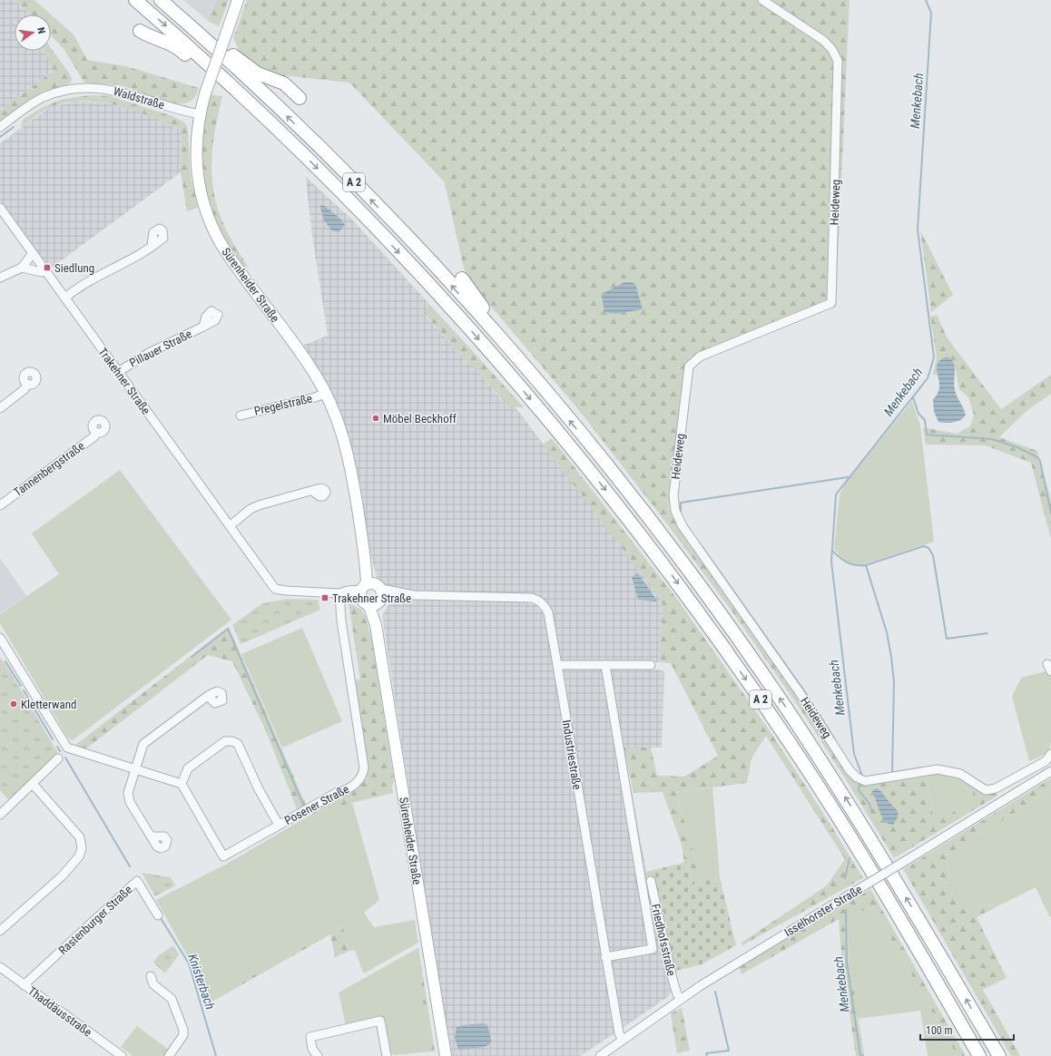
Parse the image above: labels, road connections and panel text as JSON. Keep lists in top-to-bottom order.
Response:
{
  "streets": {
    "highway": ["A 2"],
    "main road": ["Sürenheider Straße"],
    "street": [
      "Waldstraße",
      "Heideweg",
      "Pillauer Straße",
      "Trakehner Straße",
      "Pregelstraße",
      "Tannenbergstraße",
      "Industriestraße",
      "Posener Straße",
      "Isselhorster Straße",
      "Rastenburger Straße",
      "Friedhofsstraße",
      "Thaddäusstraße"
    ]
  },
  "crossings": [
    ["Waldstraße", "Sürenheider Straße"],
    ["Sürenheider Straße", "Trakehner Straße"],
    ["Sürenheider Straße", "Pregelstraße"],
    ["Sürenheider Straße", "Industriestraße"],
    ["Pillauer Straße", "Trakehner Straße"],
    ["Trakehner Straße", "Industriestraße"],
    ["Trakehner Straße", "Posener Straße"],
    ["Industriestraße", "Isselhorster Straße"],
    ["Isselhorster Straße", "Friedhofsstraße"],
    ["Rastenburger Straße", "Thaddäusstraße"]
  ],
  "water": ["Menkebach", "Knisterbach"],
  "places": {
    "transit": ["Siedlung", "Trakehner Straße"],
    "other": ["Möbel Beckhoff", "Kletterwand"]
  },
  "scale_bar": "100 m",
  "north": "right"
}
